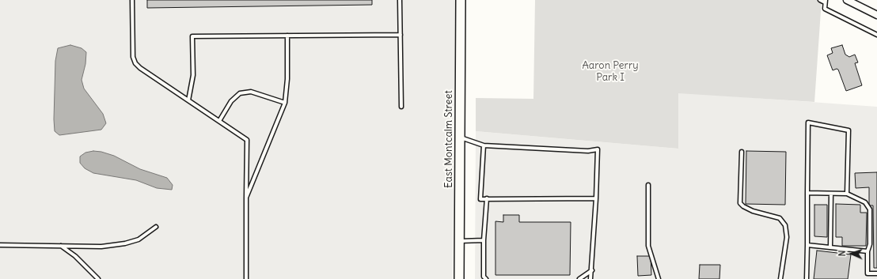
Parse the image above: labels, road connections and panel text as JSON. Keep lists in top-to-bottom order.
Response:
{
  "streets": {
    "main road": ["East Montcalm Street"]
  },
  "parks": ["Aaron Perry Park I"],
  "north": "left"
}
